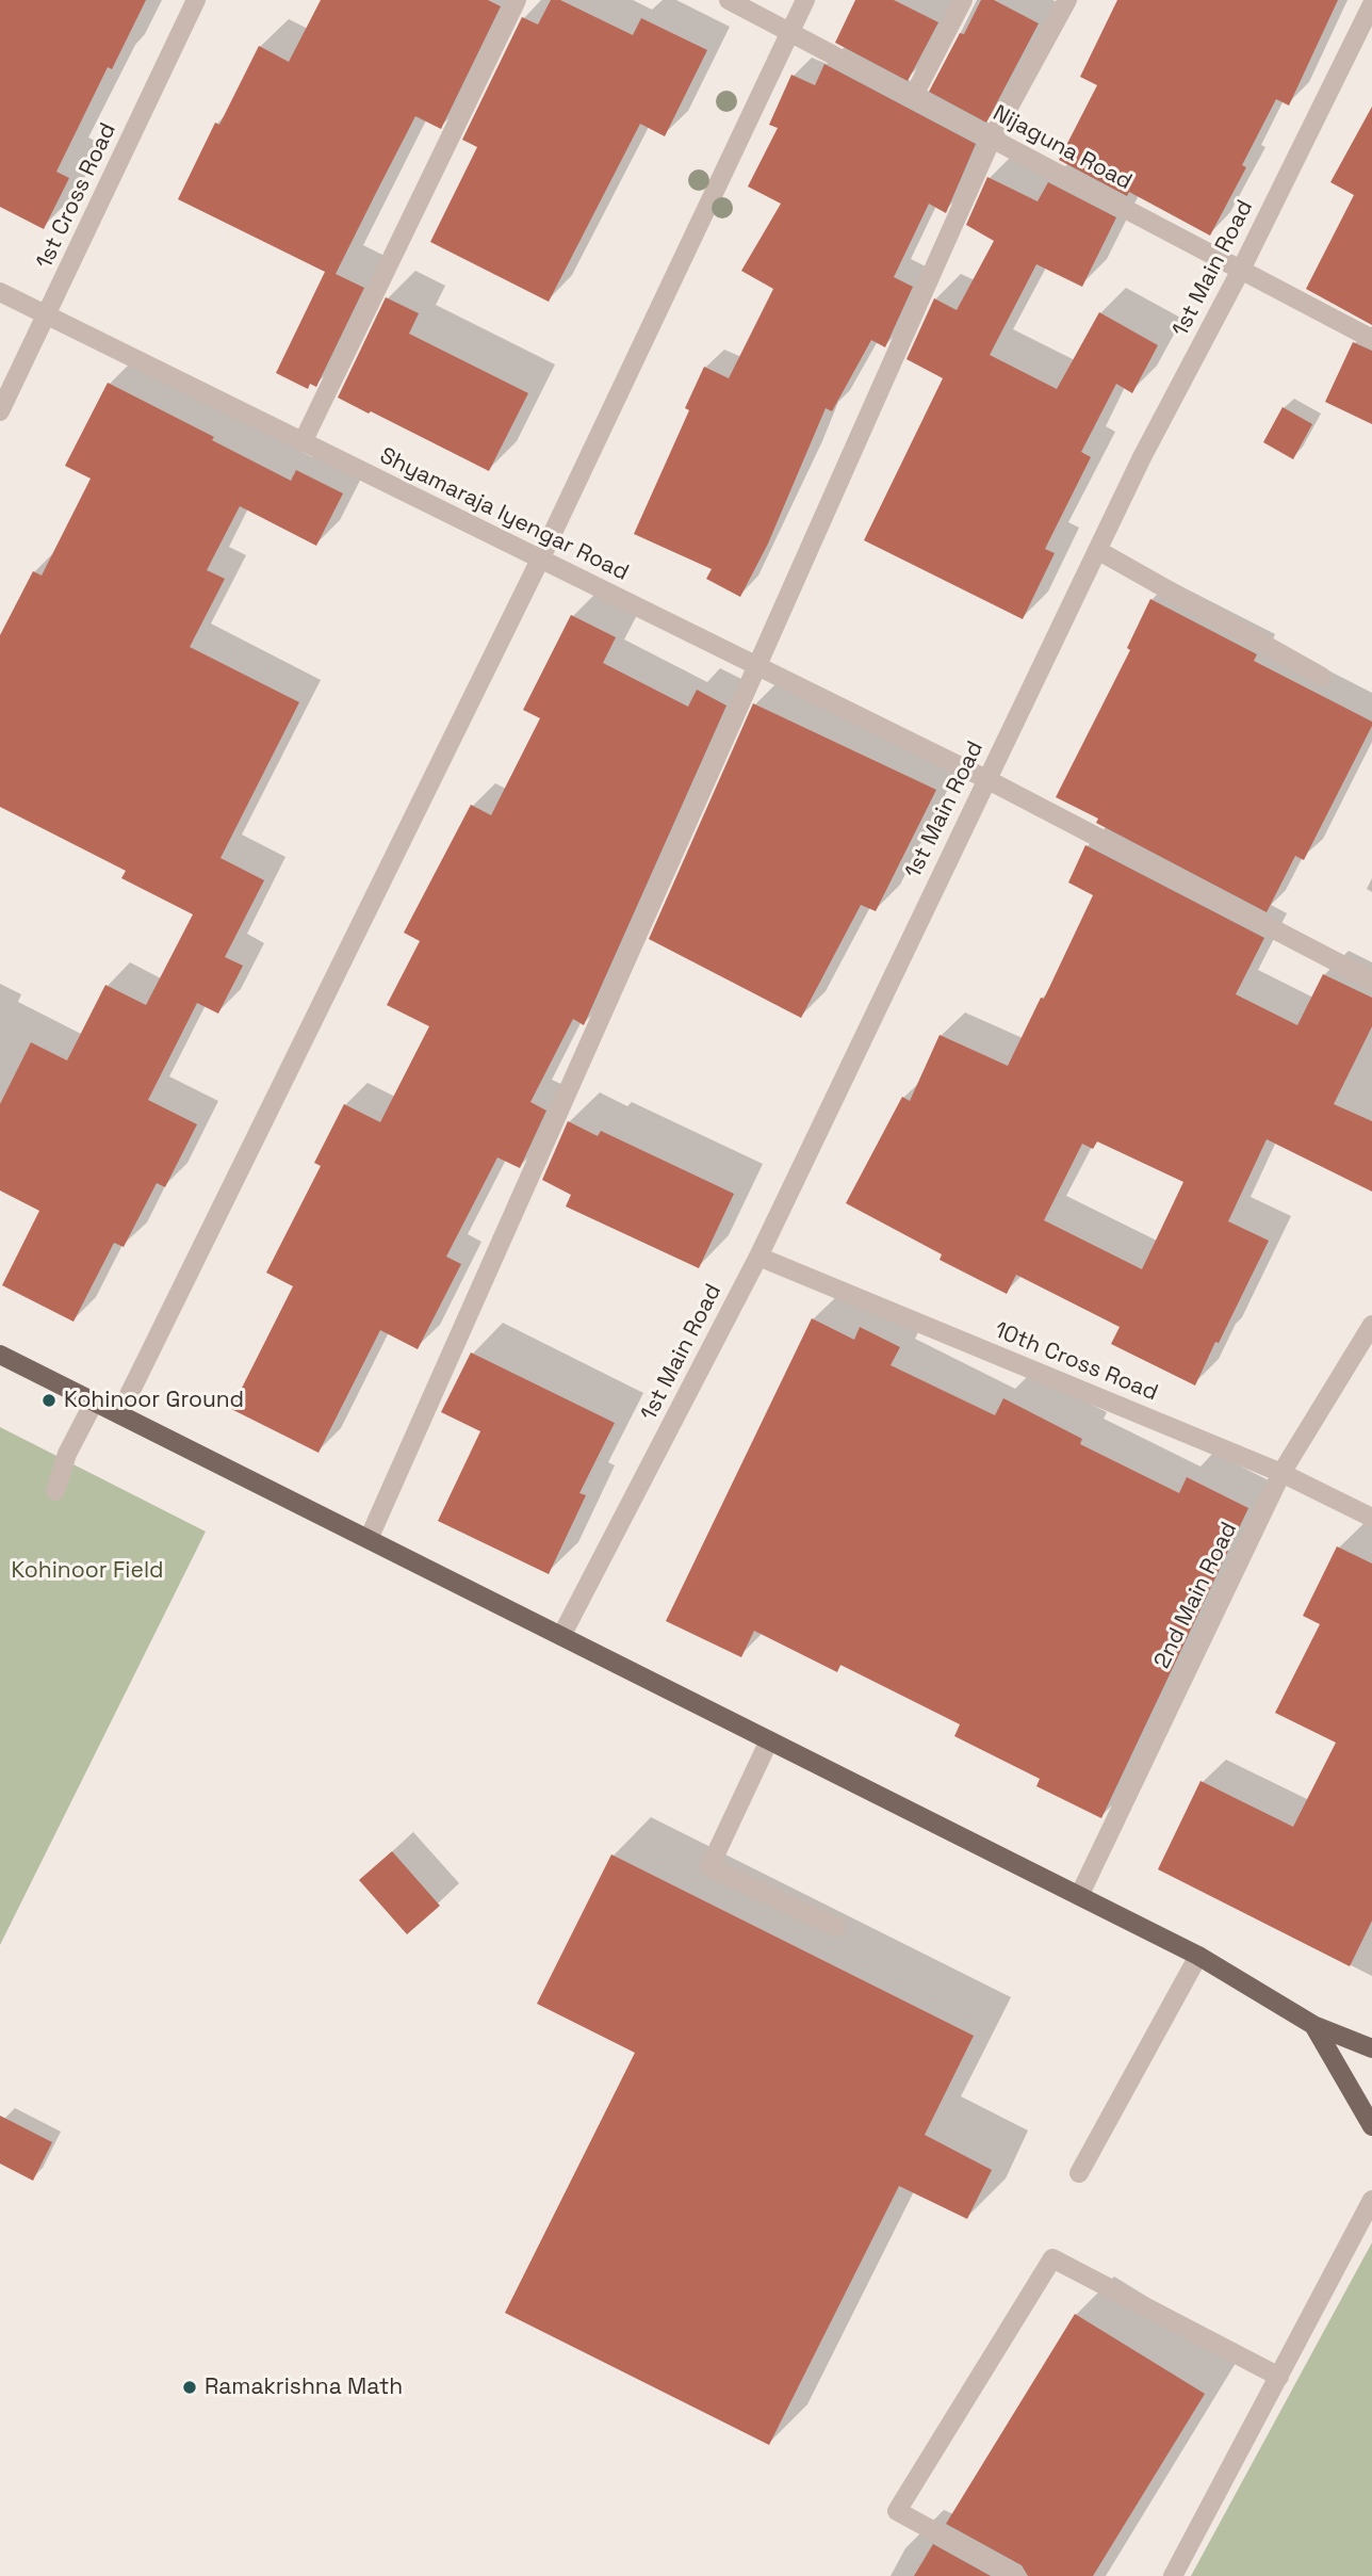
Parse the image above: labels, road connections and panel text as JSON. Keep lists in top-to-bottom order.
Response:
{
  "streets": {
    "street": [
      "Nijaguna Road",
      "1st Cross Road",
      "1st Main Road",
      "Shyamaraja Iyengar Road",
      "10th Cross Road",
      "2nd Main Road"
    ]
  },
  "crossings": [
    ["Nijaguna Road", "1st Main Road"],
    ["1st Cross Road", "Shyamaraja Iyengar Road"],
    ["1st Main Road", "Shyamaraja Iyengar Road"],
    ["1st Main Road", "10th Cross Road"],
    ["10th Cross Road", "2nd Main Road"]
  ],
  "parks": ["Kohinoor Field"],
  "places": ["Kohinoor Ground", "Ramakrishna Math"]
}
